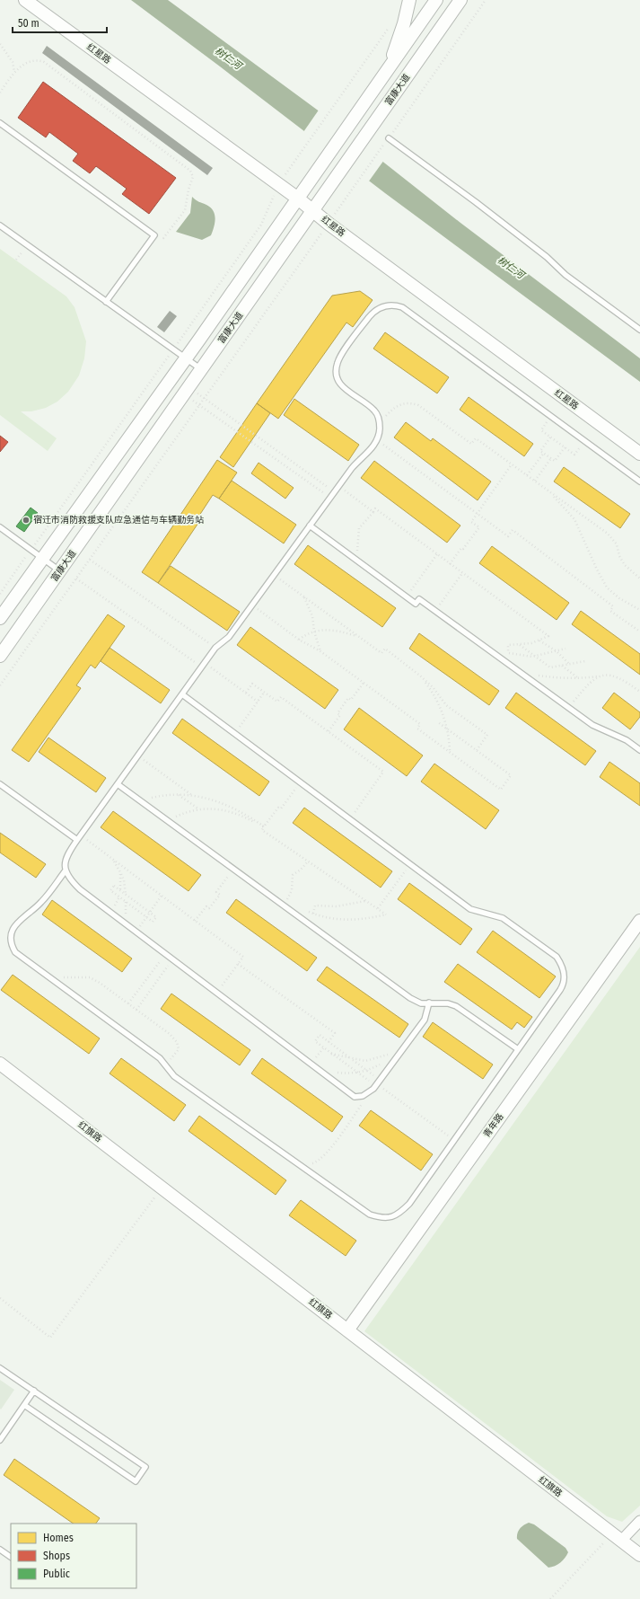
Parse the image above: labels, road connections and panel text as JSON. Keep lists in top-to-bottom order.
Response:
{
  "streets": {
    "street": [
      "红星路",
      "富康大道",
      "青年路",
      "红旗路"
    ]
  },
  "crossings": [
    ["红星路", "富康大道"],
    ["青年路", "红旗路"]
  ],
  "water": ["树仁河"],
  "places": ["宿迁市消防救援支队应急通信与车辆勤务站"],
  "legend": ["Homes", "Shops", "Public"],
  "scale_bar": "50 m"
}
